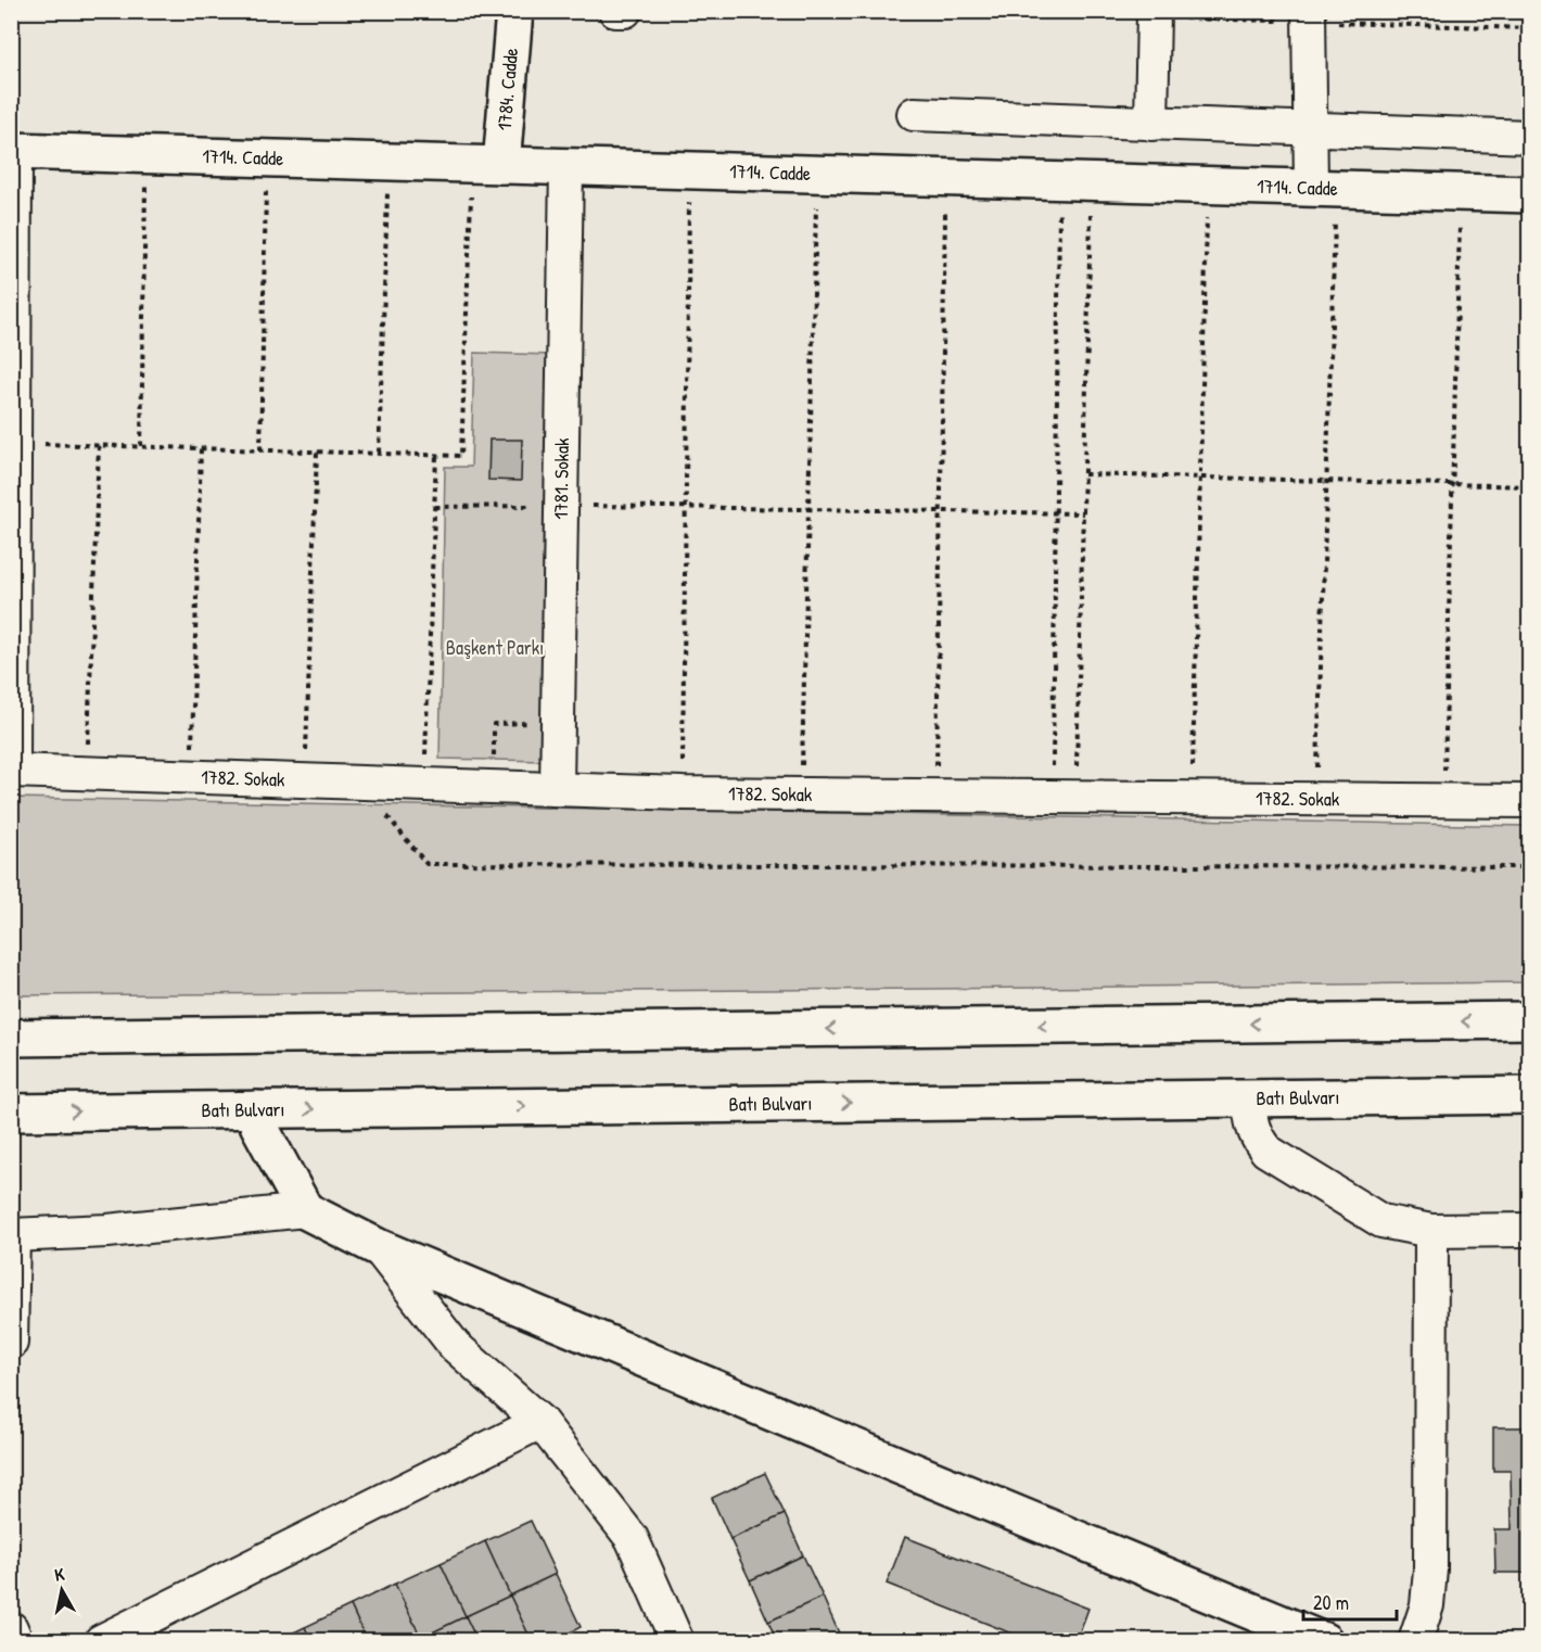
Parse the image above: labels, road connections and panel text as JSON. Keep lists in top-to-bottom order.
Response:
{
  "streets": {
    "main road": ["1784. Cadde", "1714. Cadde", "Batı Bulvarı"],
    "street": ["1781. Sokak", "1782. Sokak"]
  },
  "crossings": [
    ["1784. Cadde", "1714. Cadde"],
    ["1714. Cadde", "1781. Sokak"],
    ["1781. Sokak", "1782. Sokak"]
  ],
  "parks": ["Başkent Parkı"],
  "scale_bar": "20 m",
  "north": "top"
}
